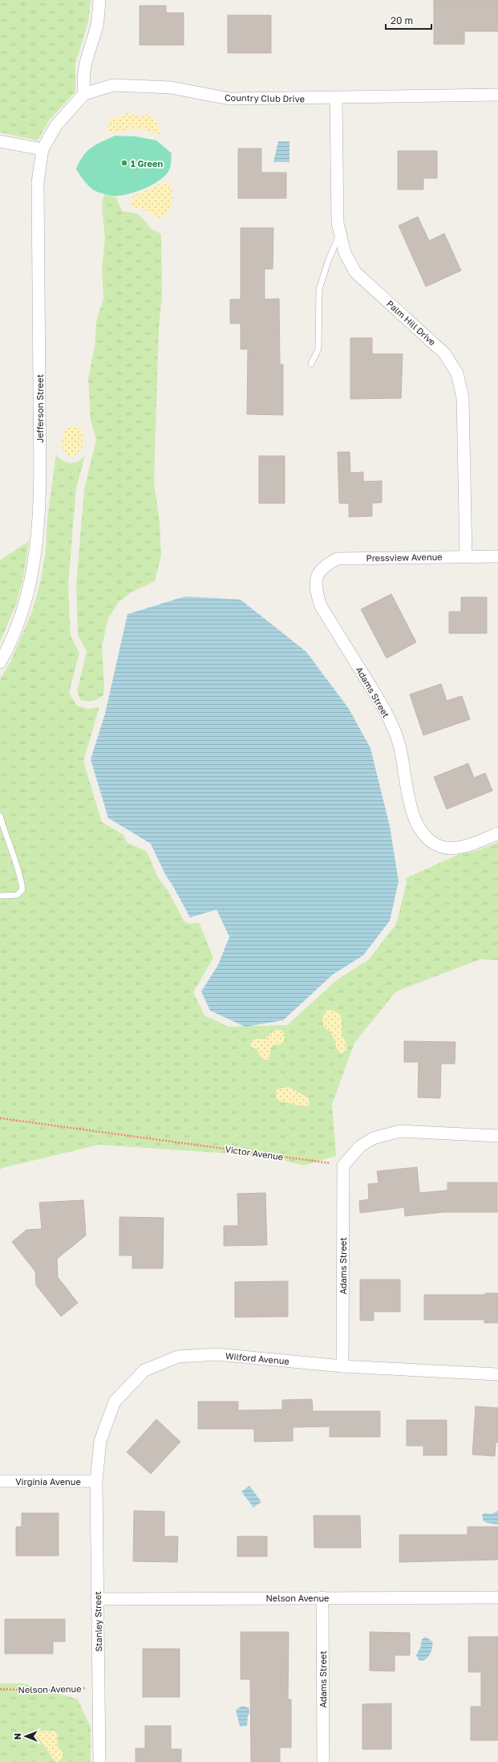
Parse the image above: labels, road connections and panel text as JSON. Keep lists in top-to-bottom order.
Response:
{
  "streets": {
    "street": [
      "Country Club Drive",
      "Palm Hill Drive",
      "Jefferson Street",
      "Pressview Avenue",
      "Adams Street",
      "Wilford Avenue",
      "Virginia Avenue",
      "Nelson Avenue",
      "Stanley Street"
    ],
    "path": ["Victor Avenue"]
  },
  "crossings": [
    ["Country Club Drive", "Palm Hill Drive"],
    ["Palm Hill Drive", "Pressview Avenue"],
    ["Pressview Avenue", "Adams Street"],
    ["Adams Street", "Victor Avenue"],
    ["Adams Street", "Wilford Avenue"],
    ["Adams Street", "Nelson Avenue"],
    ["Wilford Avenue", "Virginia Avenue"],
    ["Wilford Avenue", "Stanley Street"],
    ["Virginia Avenue", "Stanley Street"],
    ["Nelson Avenue", "Stanley Street"]
  ],
  "places": ["1 Green"],
  "scale_bar": "20 m",
  "north": "left"
}
